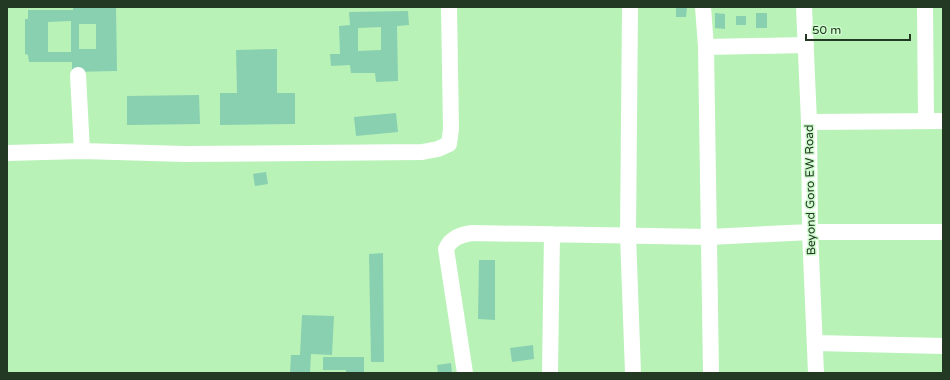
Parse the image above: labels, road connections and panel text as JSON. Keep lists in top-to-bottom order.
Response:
{
  "streets": {
    "street": ["Beyond Goro EW Road"]
  },
  "scale_bar": "50 m"
}
